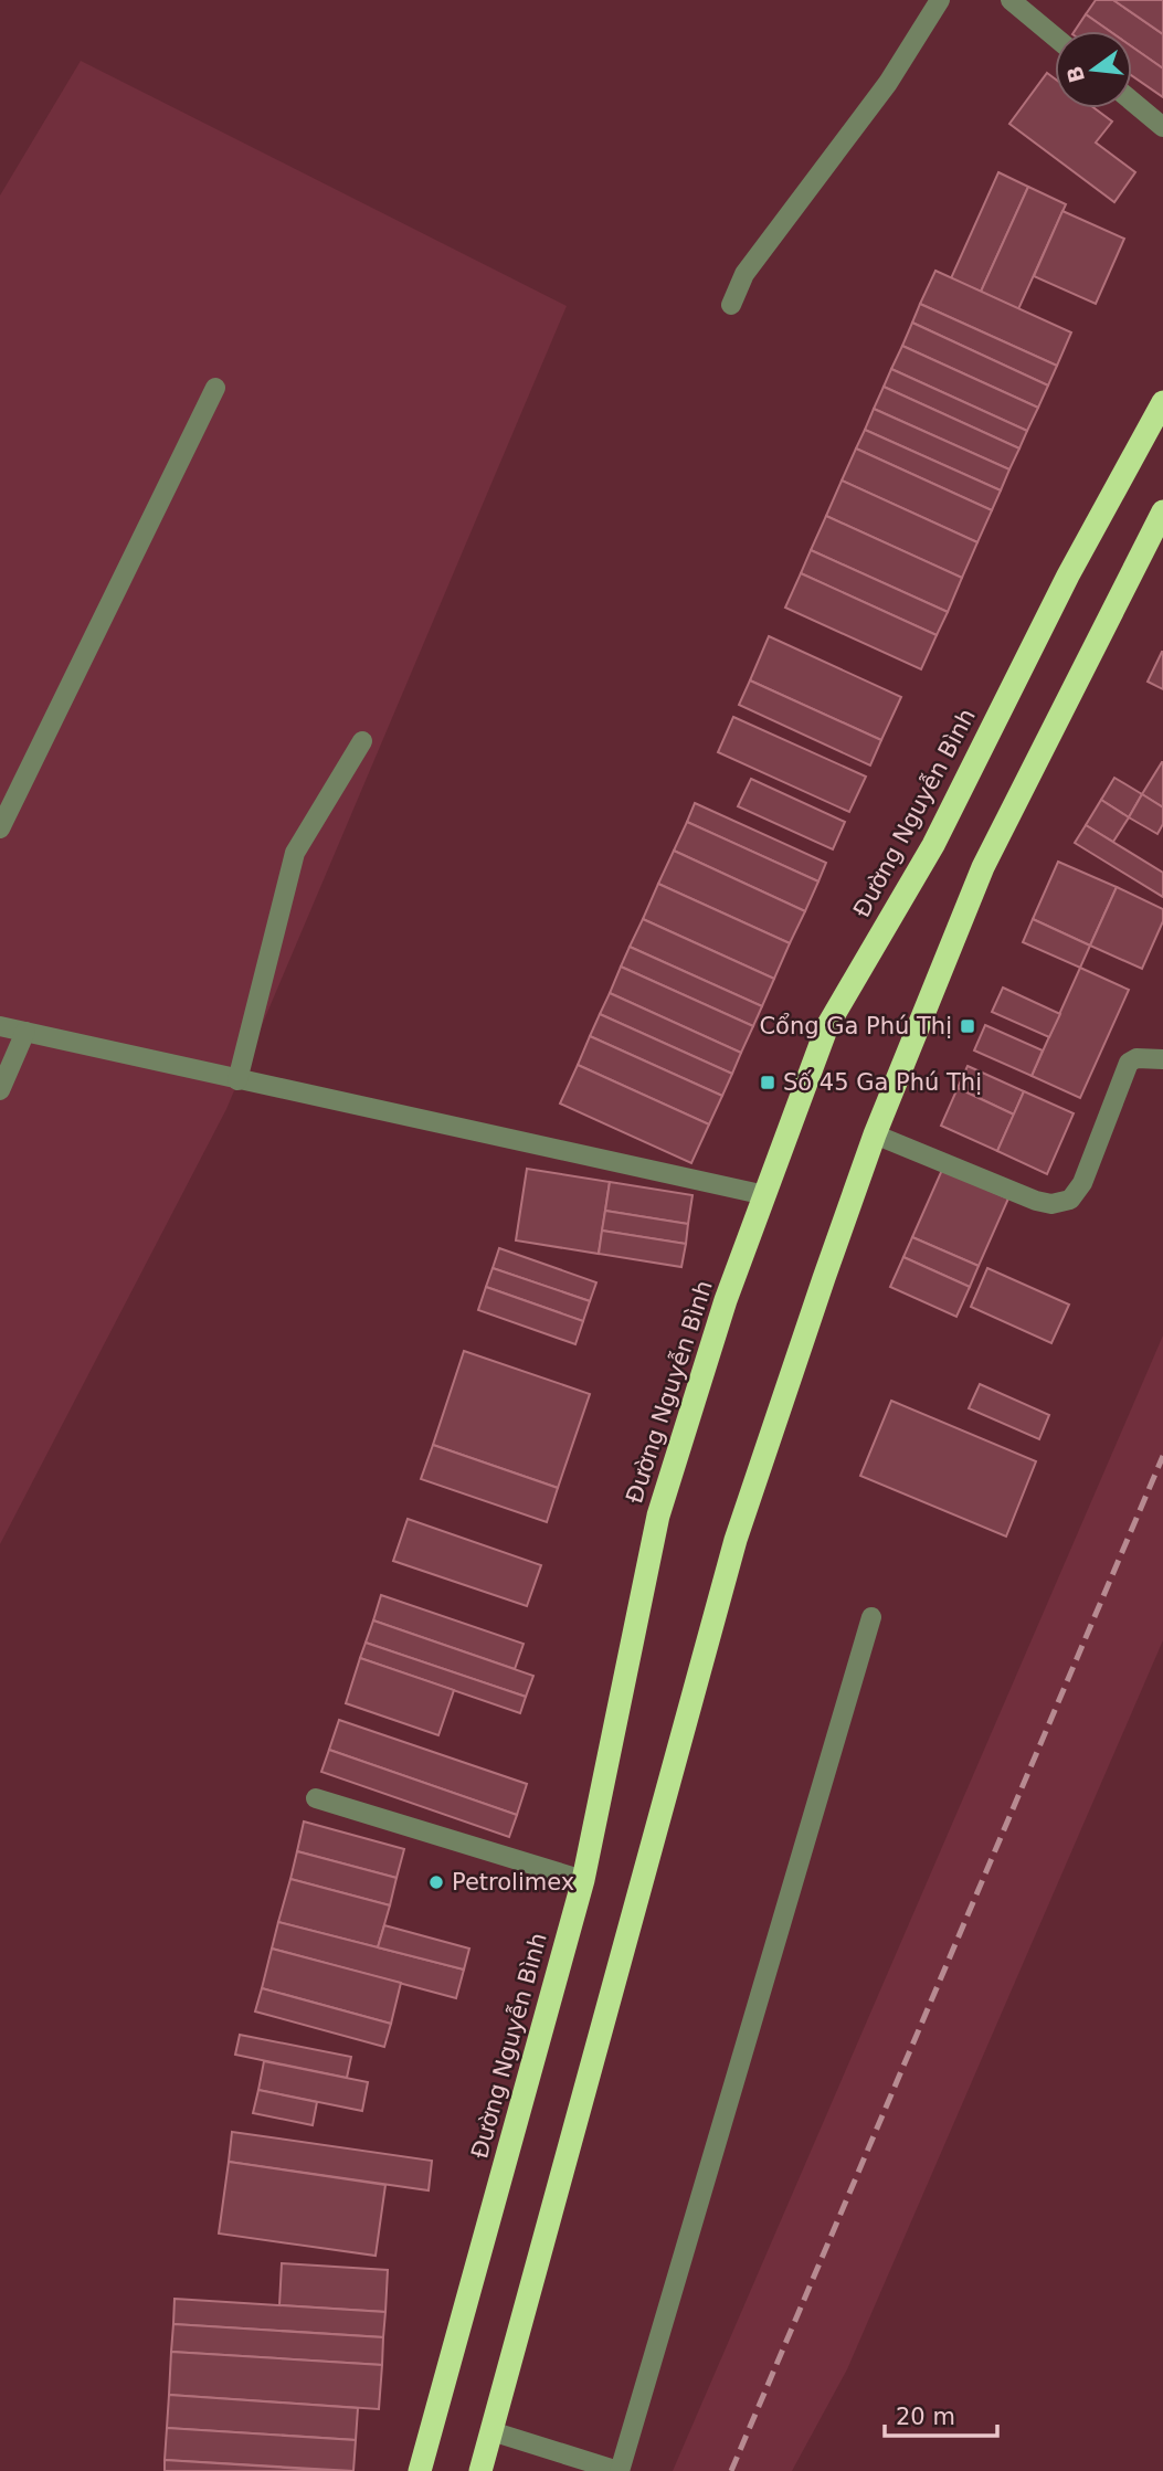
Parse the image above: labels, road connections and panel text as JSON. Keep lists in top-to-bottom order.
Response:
{
  "streets": {
    "highway": ["Đường Nguyễn Bình"]
  },
  "places": {
    "transit": ["Cổng Ga Phú Thị", "Số 45 Ga Phú Thị"],
    "other": ["Petrolimex"]
  },
  "scale_bar": "20 m",
  "north": "left"
}
